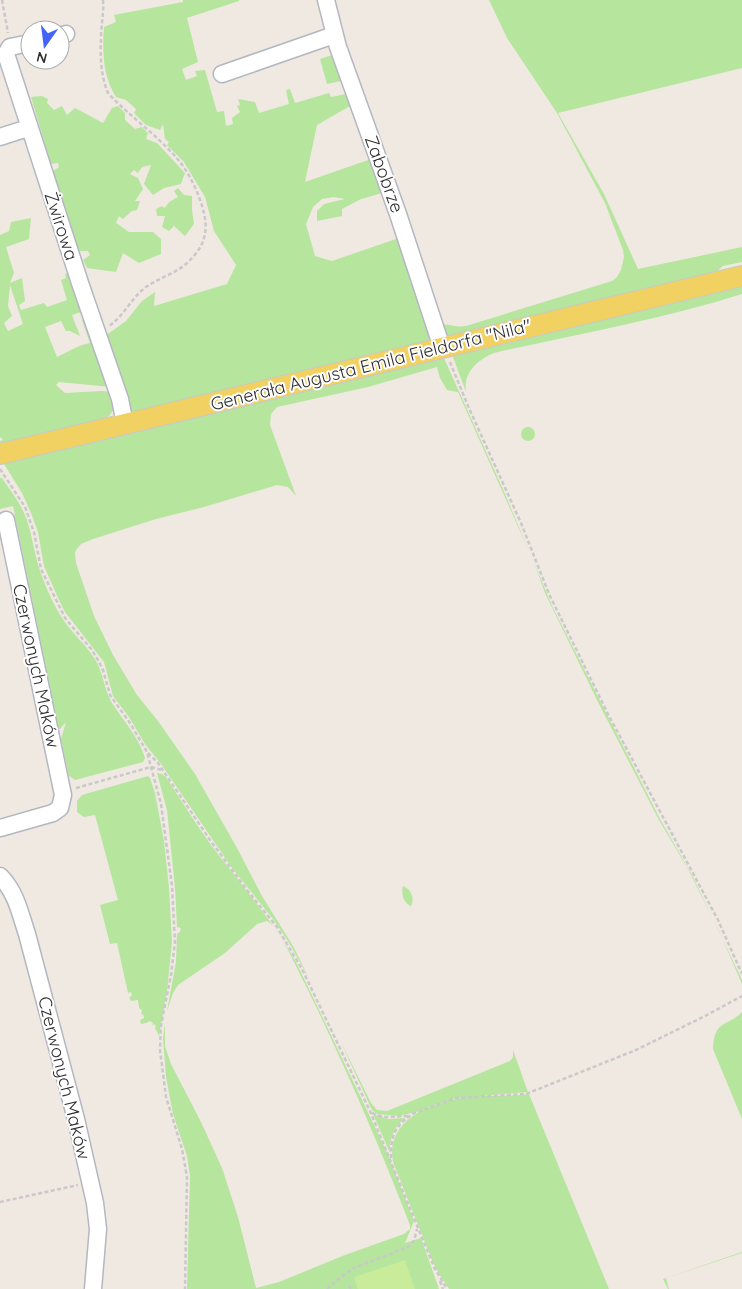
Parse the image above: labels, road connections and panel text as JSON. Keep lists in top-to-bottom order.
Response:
{
  "streets": {
    "main road": ["Generała Augusta Emila Fieldorfa \"Nila\""],
    "street": ["Zabobrze", "Żwirowa", "Czerwonych Maków"]
  },
  "crossings": [
    ["Zabobrze", "Generała Augusta Emila Fieldorfa \"Nila\""],
    ["Żwirowa", "Generała Augusta Emila Fieldorfa \"Nila\""]
  ],
  "north": "bottom"
}
